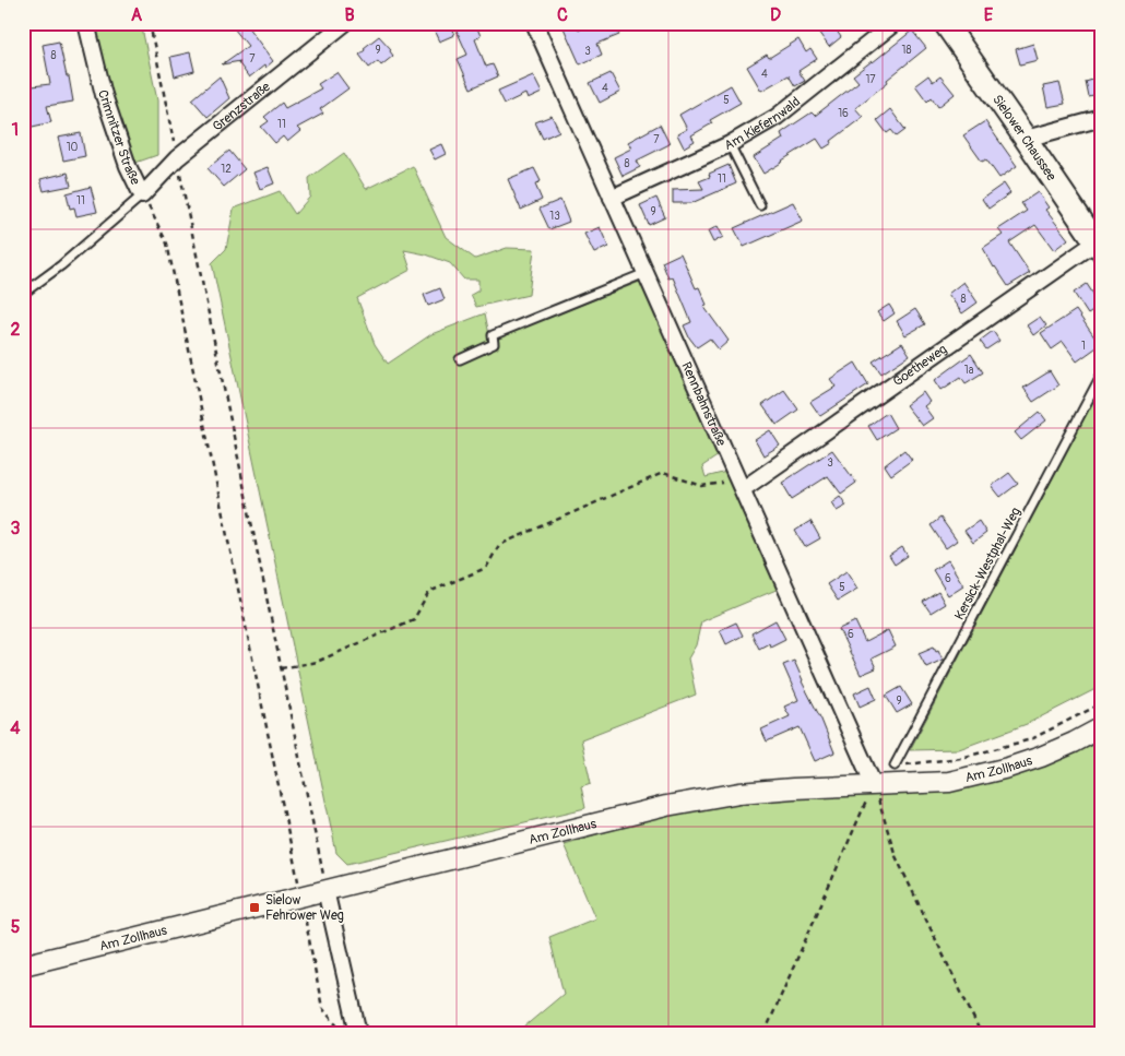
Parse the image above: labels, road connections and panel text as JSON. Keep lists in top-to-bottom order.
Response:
{
  "streets": {
    "main road": ["Sielower Chaussee"],
    "street": [
      "Grenzstraße",
      "Am Kiefernwald",
      "Crimnitzer Straße",
      "Goetheweg",
      "Rennbahnstraße",
      "Am Zollhaus"
    ],
    "lane": ["Kersick-Westphal-Weg"]
  },
  "crossings": [
    ["Grenzstraße", "Crimnitzer Straße"],
    ["Am Kiefernwald", "Rennbahnstraße"],
    ["Sielower Chaussee", "Goetheweg"],
    ["Goetheweg", "Rennbahnstraße"],
    ["Rennbahnstraße", "Am Zollhaus"]
  ],
  "places": {
    "transit": ["Sielow Fehrower Weg"]
  },
  "house_numbers": [
    "9",
    "18",
    "3",
    "8",
    "7",
    "4",
    "17",
    "4",
    "5",
    "16",
    "11",
    "7",
    "10",
    "8",
    "12",
    "11",
    "11",
    "9",
    "13",
    "8",
    "1",
    "1a",
    "3",
    "6",
    "5",
    "6",
    "9"
  ],
  "grid": {
    "columns": [
      "A",
      "B",
      "C",
      "D",
      "E"
    ],
    "rows": [
      "1",
      "2",
      "3",
      "4",
      "5"
    ]
  }
}
